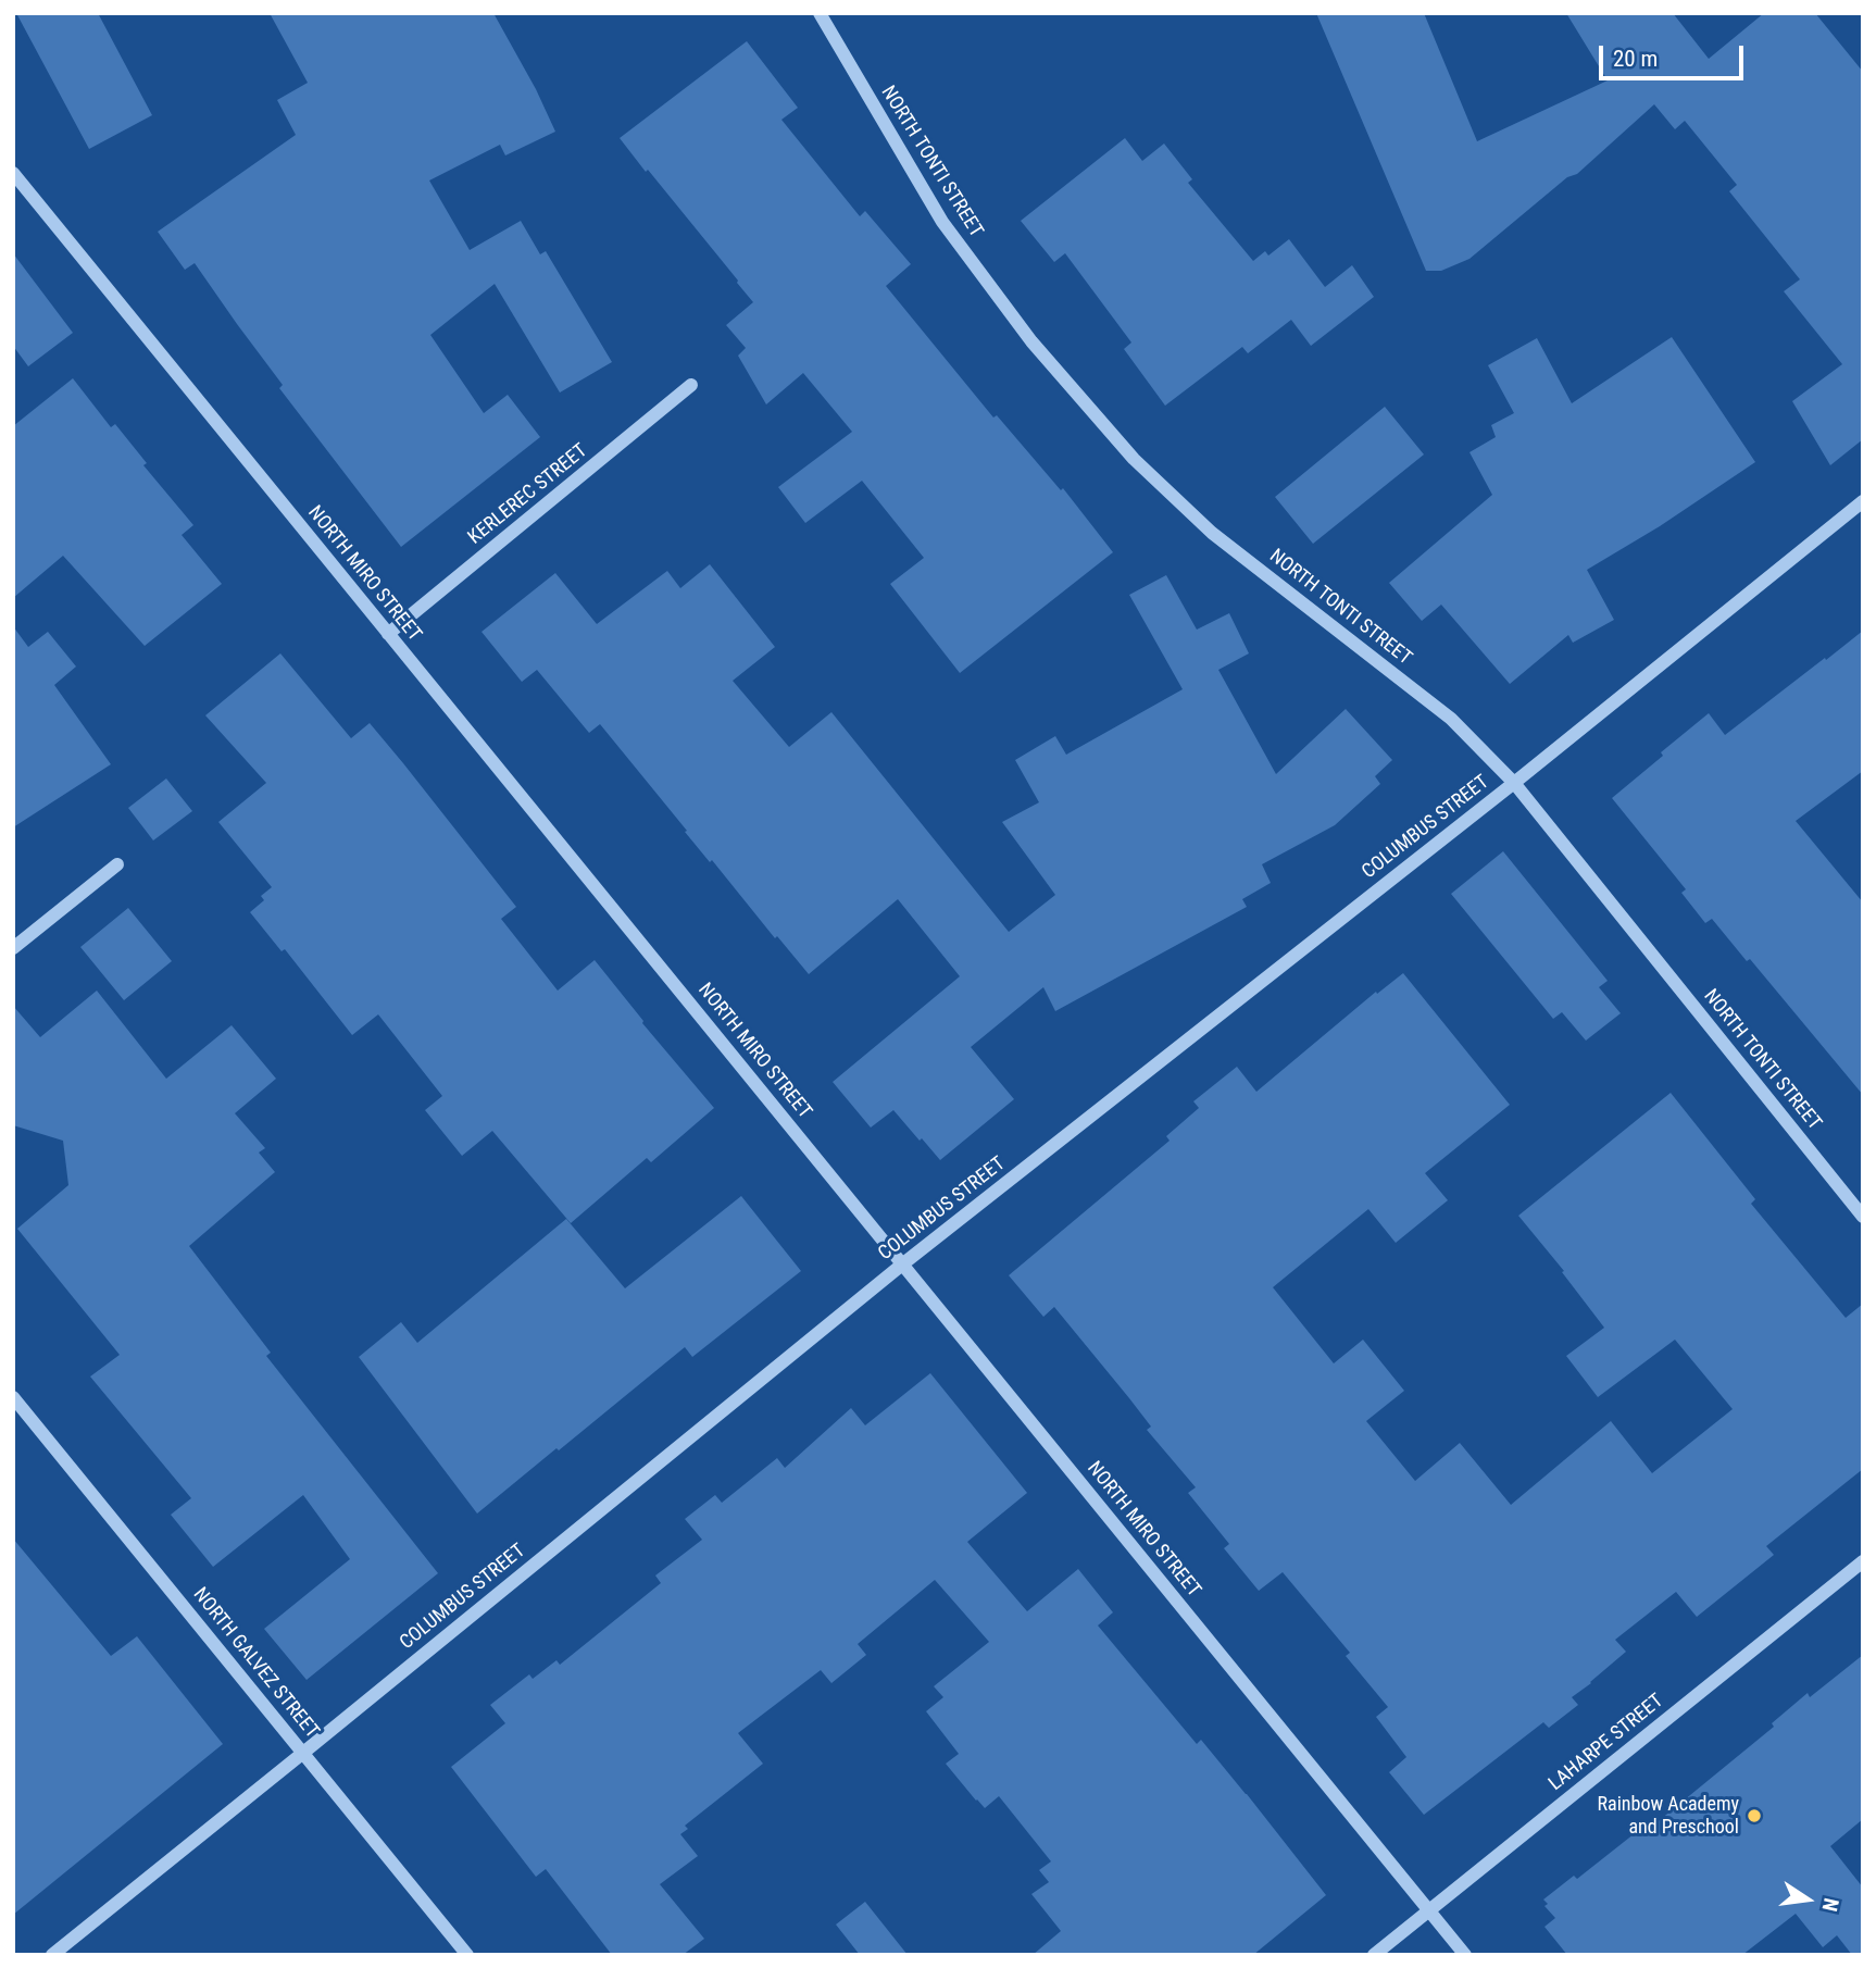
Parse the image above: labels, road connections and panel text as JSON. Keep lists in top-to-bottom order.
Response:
{
  "streets": {
    "street": [
      "NORTH TONTI STREET",
      "KERLEREC STREET",
      "NORTH MIRO STREET",
      "COLUMBUS STREET",
      "NORTH GALVEZ STREET",
      "LAHARPE STREET"
    ]
  },
  "crossings": [
    ["NORTH TONTI STREET", "COLUMBUS STREET"],
    ["KERLEREC STREET", "NORTH MIRO STREET"],
    ["NORTH MIRO STREET", "COLUMBUS STREET"],
    ["NORTH MIRO STREET", "LAHARPE STREET"],
    ["COLUMBUS STREET", "NORTH GALVEZ STREET"]
  ],
  "places": ["Rainbow Academy and Preschool"],
  "scale_bar": "20 m",
  "north": "right"
}
